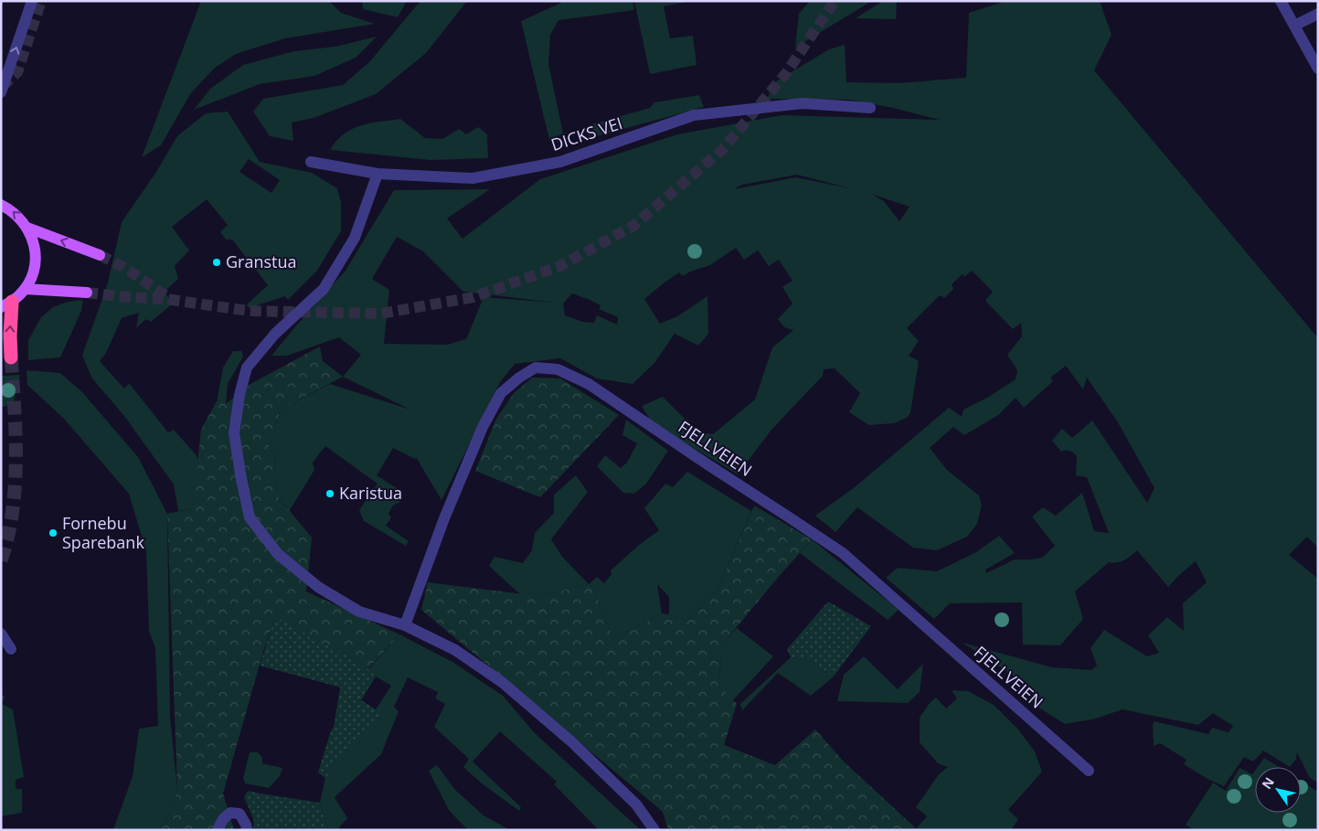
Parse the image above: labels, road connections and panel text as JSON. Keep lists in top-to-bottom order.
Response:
{
  "streets": {
    "street": ["DICKS VEI", "FJELLVEIEN"]
  },
  "places": ["Granstua", "Karistua", "Fornebu Sparebank"],
  "north": "top left"
}
